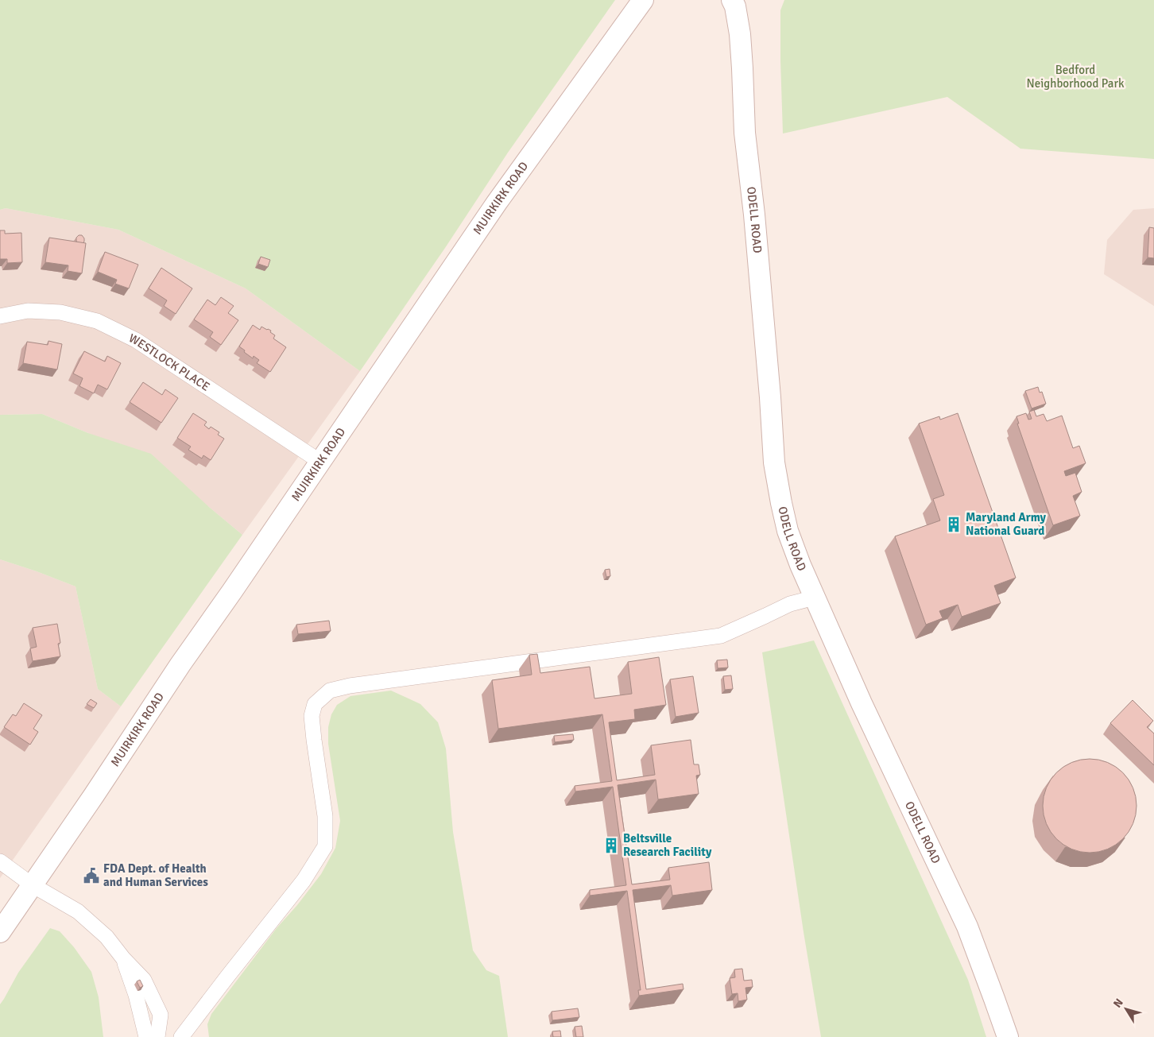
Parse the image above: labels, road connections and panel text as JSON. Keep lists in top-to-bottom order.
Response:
{
  "streets": {
    "main road": ["MUIRKIRK ROAD", "ODELL ROAD"],
    "street": ["WESTLOCK PLACE"]
  },
  "crossings": [
    ["MUIRKIRK ROAD", "WESTLOCK PLACE"]
  ],
  "parks": ["Bedford Neighborhood Park"],
  "places": {
    "building": ["Maryland Army National Guard", "Beltsville Research Facility"],
    "public building": ["FDA Dept. of Health and Human Services"]
  },
  "north": "top left"
}
